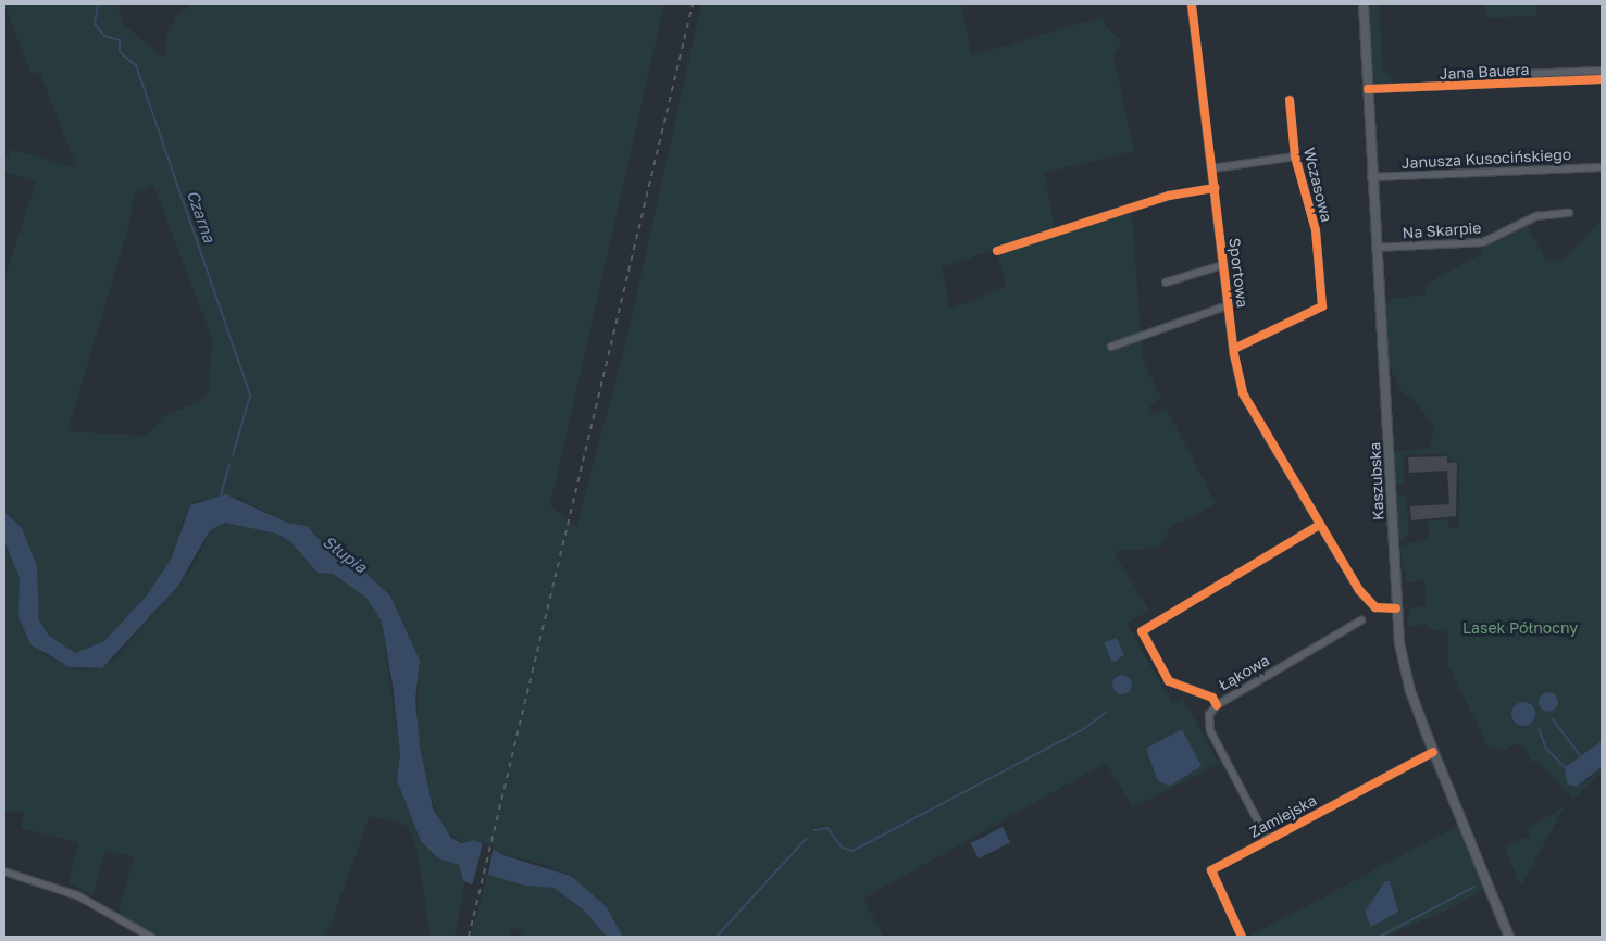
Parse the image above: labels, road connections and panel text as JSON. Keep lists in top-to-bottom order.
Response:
{
  "streets": {
    "main road": ["Kaszubska"],
    "street": [
      "Jana Bauera",
      "Janusza Kusocińskiego",
      "Wczasowa",
      "Na Skarpie",
      "Sportowa",
      "Łąkowa",
      "Zamiejska"
    ]
  },
  "crossings": [
    ["Jana Bauera", "Kaszubska"],
    ["Janusza Kusocińskiego", "Kaszubska"],
    ["Wczasowa", "Sportowa"],
    ["Na Skarpie", "Kaszubska"],
    ["Sportowa", "Kaszubska"],
    ["Kaszubska", "Zamiejska"],
    ["Łąkowa", "Zamiejska"]
  ],
  "water": ["Czarna", "Słupia"],
  "parks": ["Lasek Północny"]
}
